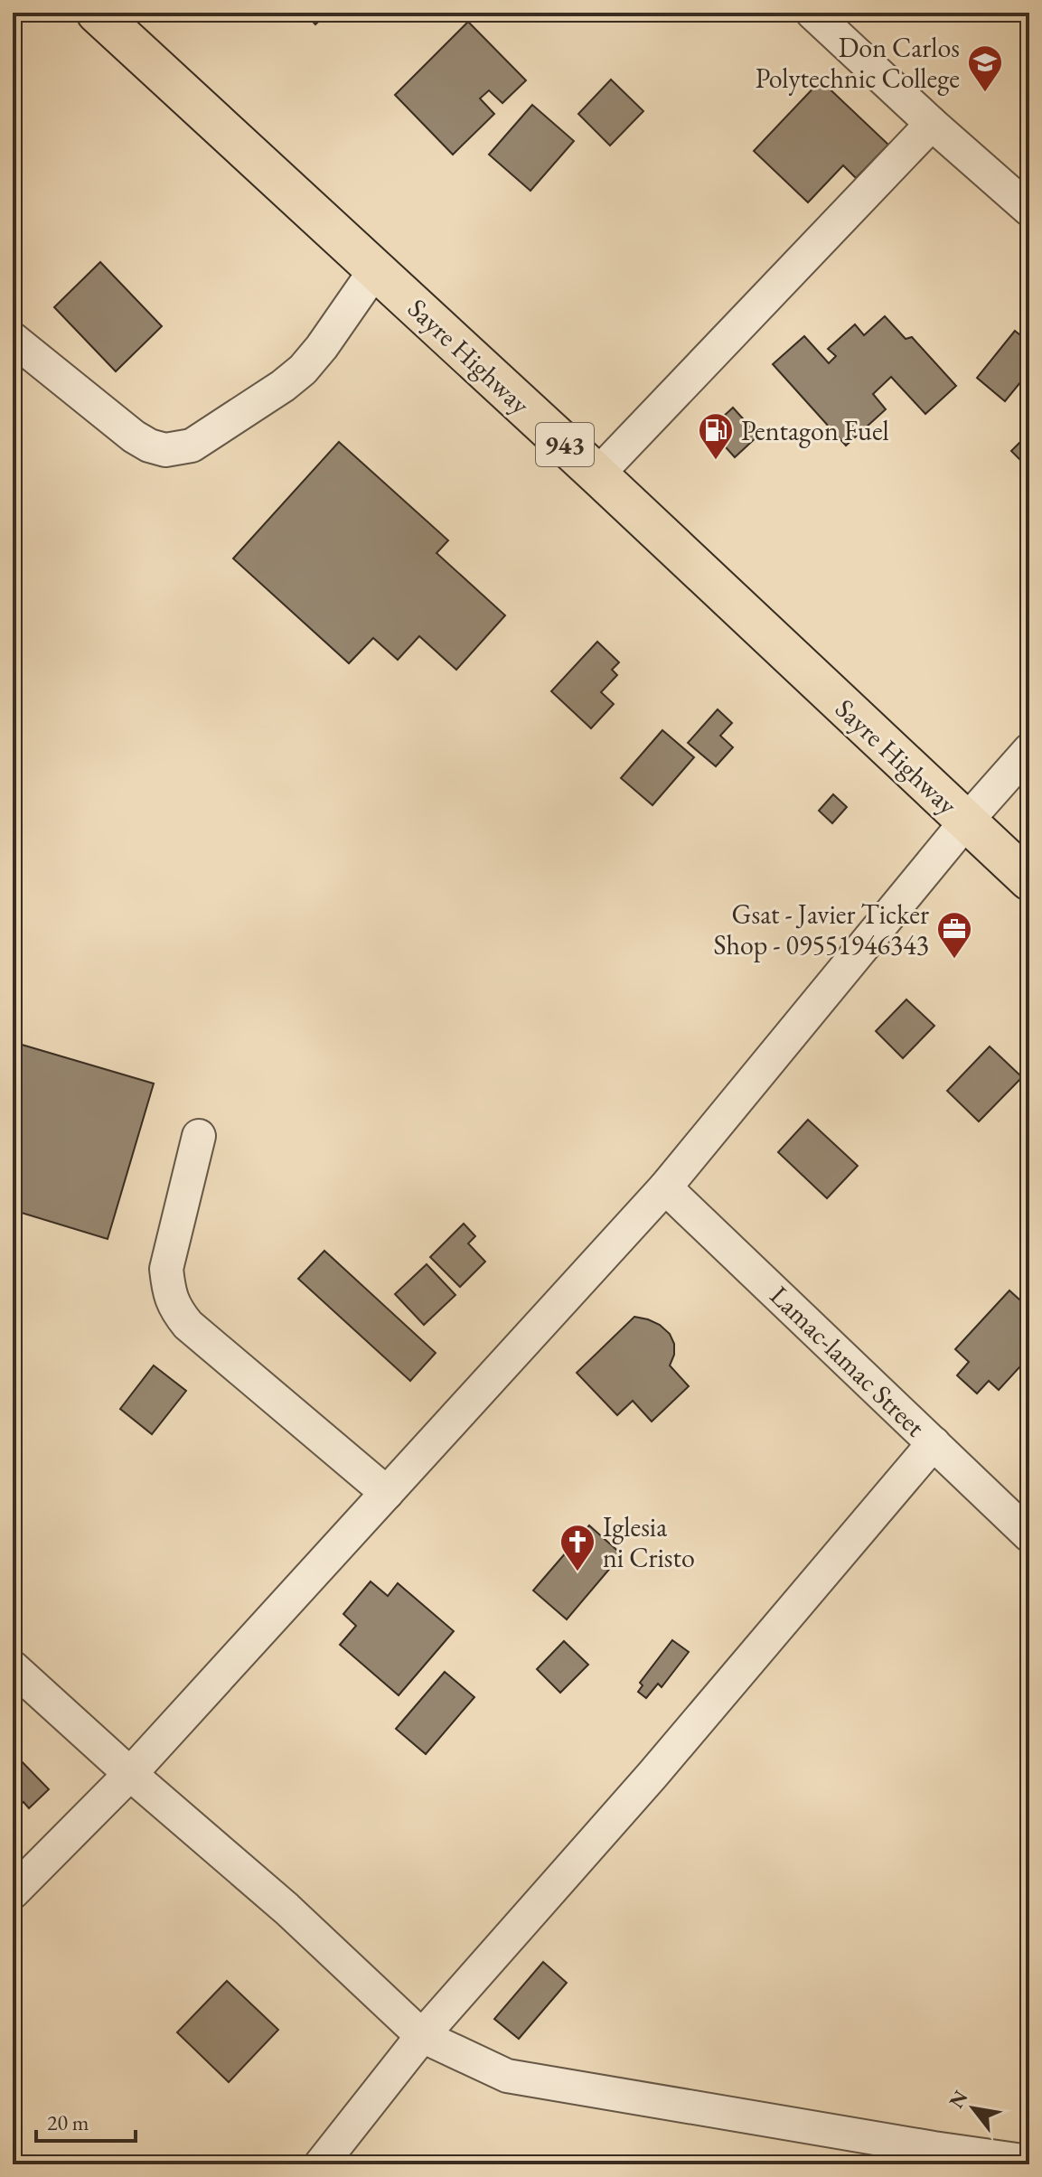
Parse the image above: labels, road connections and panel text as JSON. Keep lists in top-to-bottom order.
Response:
{
  "streets": {
    "highway": ["Sayre Highway", "943"],
    "street": ["Lamac-lamac Street"]
  },
  "places": {
    "school or university": ["Don Carlos Polytechnic College"],
    "fuel station": ["Pentagon Fuel"],
    "office": ["Gsat - Javier Ticker Shop - 09551946343"],
    "church": ["Iglesia ni Cristo"]
  },
  "scale_bar": "20 m",
  "north": "top left"
}
